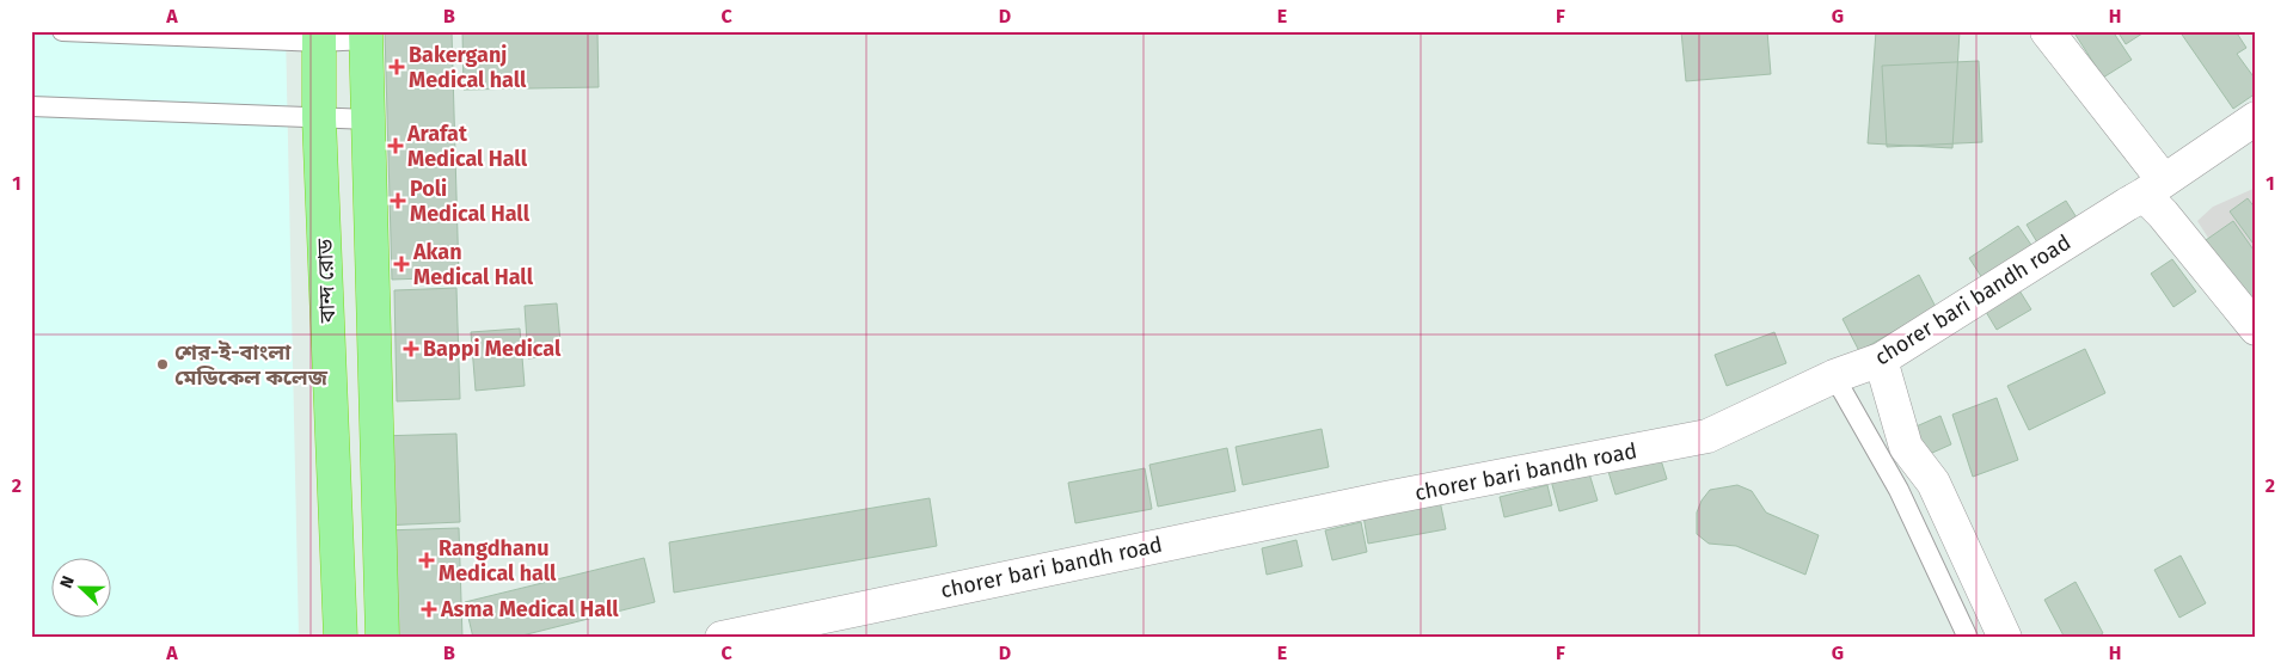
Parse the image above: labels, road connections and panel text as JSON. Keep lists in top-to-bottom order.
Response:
{
  "streets": {
    "highway": ["বান্দ রোড"],
    "street": ["chorer bari bandh road"]
  },
  "places": {
    "health": [
      "Bakerganj Medical hall",
      "Arafat Medical Hall",
      "Poli Medical Hall",
      "Akan Medical Hall",
      "Bappi Medical",
      "Rangdhanu Medical hall",
      "Asma Medical Hall"
    ],
    "other": ["শের-ই-বাংলা মেডিকেল কলেজ"]
  },
  "north": "left",
  "grid": {
    "columns": [
      "A",
      "B",
      "C",
      "D",
      "E",
      "F",
      "G",
      "H"
    ],
    "rows": ["1", "2"]
  }
}
